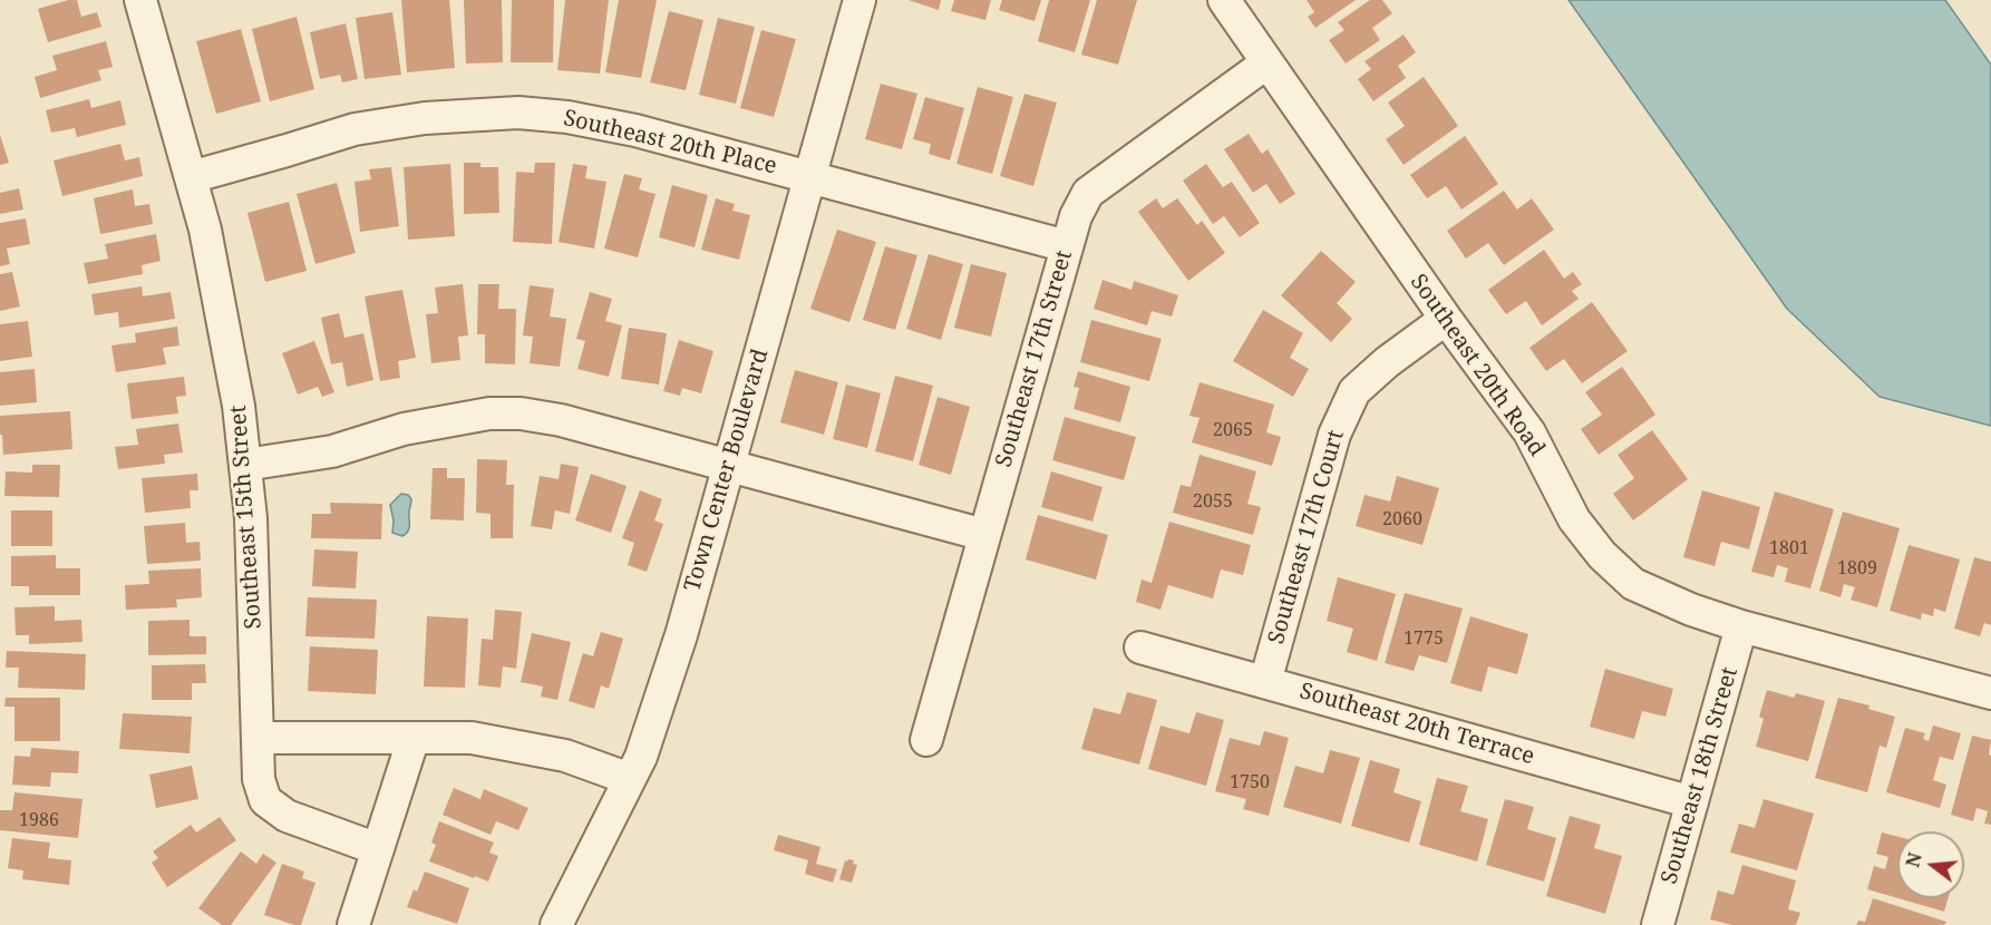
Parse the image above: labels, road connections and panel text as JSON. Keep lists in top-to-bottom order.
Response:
{
  "streets": {
    "street": [
      "Southeast 20th Place",
      "Southeast 17th Street",
      "Southeast 20th Road",
      "Town Center Boulevard",
      "Southeast 15th Street",
      "Southeast 17th Court",
      "Southeast 20th Terrace",
      "Southeast 18th Street"
    ]
  },
  "crossings": [
    ["Southeast 20th Place", "Southeast 17th Street"],
    ["Southeast 20th Place", "Town Center Boulevard"],
    ["Southeast 20th Place", "Southeast 15th Street"],
    ["Southeast 17th Street", "Southeast 20th Road"],
    ["Southeast 20th Road", "Southeast 17th Court"],
    ["Southeast 20th Road", "Southeast 18th Street"],
    ["Southeast 17th Court", "Southeast 20th Terrace"],
    ["Southeast 20th Terrace", "Southeast 18th Street"]
  ],
  "house_numbers": [
    "2065",
    "2055",
    "2060",
    "1801",
    "1809",
    "1775",
    "1750",
    "1986"
  ],
  "north": "left"
}
